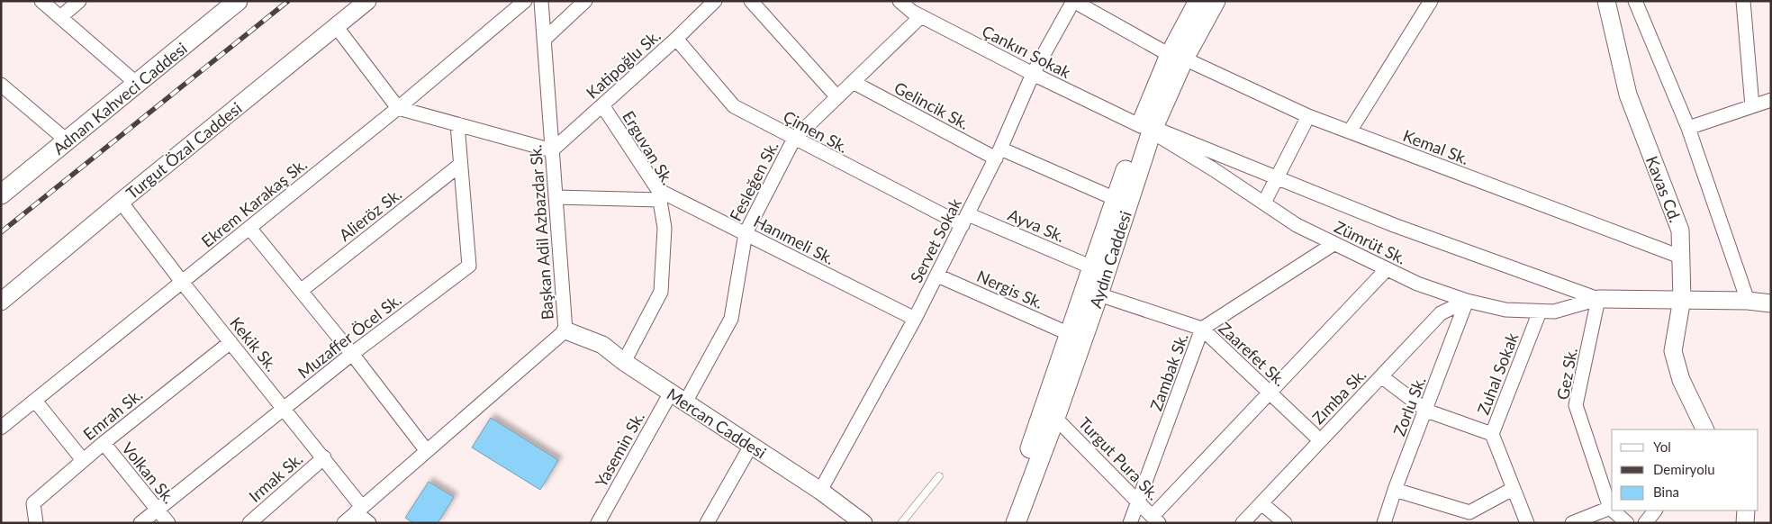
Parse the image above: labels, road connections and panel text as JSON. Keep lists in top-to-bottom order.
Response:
{
  "streets": {
    "main road": ["Adnan Kahveci Caddesi", "Aydın Caddesi"],
    "street": [
      "Çankırı Sokak",
      "Katipoğlu Sk.",
      "Gelincik Sk.",
      "Çimen Sk.",
      "Kemal Sk.",
      "Erguvan Sk.",
      "Turgut Özal Caddesi",
      "Fesleğen Sk.",
      "Kavas Cd.",
      "Ekrem Karakaş Sk.",
      "Alieröz Sk.",
      "Ayva Sk.",
      "Başkan Adil Azbazdar Sk.",
      "Hanımeli Sk.",
      "Servet Sokak",
      "Zümrüt Sk.",
      "Nergis Sk.",
      "Muzaffer Öcel Sk.",
      "Kekik Sk.",
      "Zaarefet Sk.",
      "Zambak Sk.",
      "Zuhal Sokak",
      "Gez Sk.",
      "Zımba Sk.",
      "Zorlu Sk.",
      "Emrah Sk.",
      "Mercan Caddesi",
      "Yasemin Sk.",
      "Turgut Pura Sk.",
      "Volkan Sk.",
      "Irmak Sk."
    ]
  },
  "crossings": [
    ["Çankırı Sokak", "Fesleğen Sk."],
    ["Çankırı Sokak", "Servet Sokak"],
    ["Çankırı Sokak", "Zümrüt Sk."],
    ["Çankırı Sokak", "Aydın Caddesi"],
    ["Katipoğlu Sk.", "Çimen Sk."],
    ["Katipoğlu Sk.", "Erguvan Sk."],
    ["Katipoğlu Sk.", "Başkan Adil Azbazdar Sk."],
    ["Gelincik Sk.", "Fesleğen Sk."],
    ["Gelincik Sk.", "Servet Sokak"],
    ["Gelincik Sk.", "Aydın Caddesi"],
    ["Çimen Sk.", "Fesleğen Sk."],
    ["Çimen Sk.", "Ayva Sk."],
    ["Çimen Sk.", "Servet Sokak"],
    ["Kemal Sk.", "Kavas Cd."],
    ["Kemal Sk.", "Servet Sokak"],
    ["Kemal Sk.", "Aydın Caddesi"],
    ["Erguvan Sk.", "Hanımeli Sk."],
    ["Erguvan Sk.", "Mercan Caddesi"],
    ["Turgut Özal Caddesi", "Kekik Sk."],
    ["Fesleğen Sk.", "Hanımeli Sk."],
    ["Fesleğen Sk.", "Mercan Caddesi"],
    ["Ekrem Karakaş Sk.", "Kekik Sk."],
    ["Alieröz Sk.", "Muzaffer Öcel Sk."],
    ["Ayva Sk.", "Servet Sokak"],
    ["Ayva Sk.", "Aydın Caddesi"],
    ["Başkan Adil Azbazdar Sk.", "Kekik Sk."],
    ["Başkan Adil Azbazdar Sk.", "Mercan Caddesi"],
    ["Hanımeli Sk.", "Servet Sokak"],
    ["Servet Sokak", "Nergis Sk."],
    ["Servet Sokak", "Mercan Caddesi"],
    ["Zümrüt Sk.", "Aydın Caddesi"],
    ["Zümrüt Sk.", "Zambak Sk."],
    ["Zümrüt Sk.", "Zuhal Sokak"],
    ["Zümrüt Sk.", "Gez Sk."],
    ["Zümrüt Sk.", "Zımba Sk."],
    ["Zümrüt Sk.", "Zorlu Sk."],
    ["Aydın Caddesi", "Nergis Sk."],
    ["Aydın Caddesi", "Zaarefet Sk."],
    ["Aydın Caddesi", "Turgut Pura Sk."],
    ["Muzaffer Öcel Sk.", "Kekik Sk."],
    ["Muzaffer Öcel Sk.", "Volkan Sk."],
    ["Kekik Sk.", "Emrah Sk."],
    ["Kekik Sk.", "Irmak Sk."],
    ["Zaarefet Sk.", "Zambak Sk."],
    ["Zaarefet Sk.", "Zımba Sk."],
    ["Zambak Sk.", "Turgut Pura Sk."],
    ["Zımba Sk.", "Zorlu Sk."],
    ["Emrah Sk.", "Volkan Sk."],
    ["Mercan Caddesi", "Yasemin Sk."]
  ],
  "legend": ["Yol", "Demiryolu", "Bina"]
}
